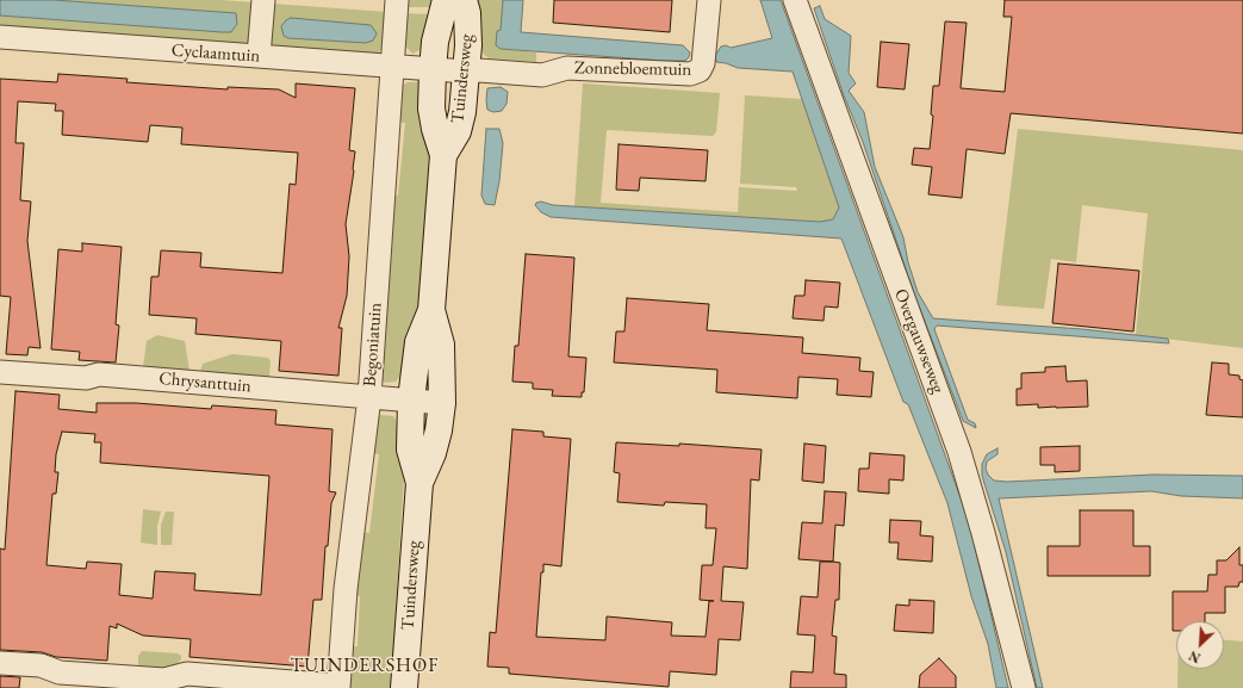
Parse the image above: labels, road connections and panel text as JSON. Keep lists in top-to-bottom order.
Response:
{
  "streets": {
    "main road": ["Tuindersweg"],
    "street": [
      "Cyclaamtuin",
      "Zonnebloemtuin",
      "Overgauwseweg",
      "Begoniatuin",
      "Chrysanttuin"
    ]
  },
  "crossings": [
    ["Cyclaamtuin", "Zonnebloemtuin"],
    ["Cyclaamtuin", "Tuindersweg"],
    ["Cyclaamtuin", "Begoniatuin"],
    ["Zonnebloemtuin", "Tuindersweg"],
    ["Tuindersweg", "Chrysanttuin"],
    ["Begoniatuin", "Chrysanttuin"]
  ],
  "districts": ["TUINDERSHOF"],
  "north": "bottom left"
}
